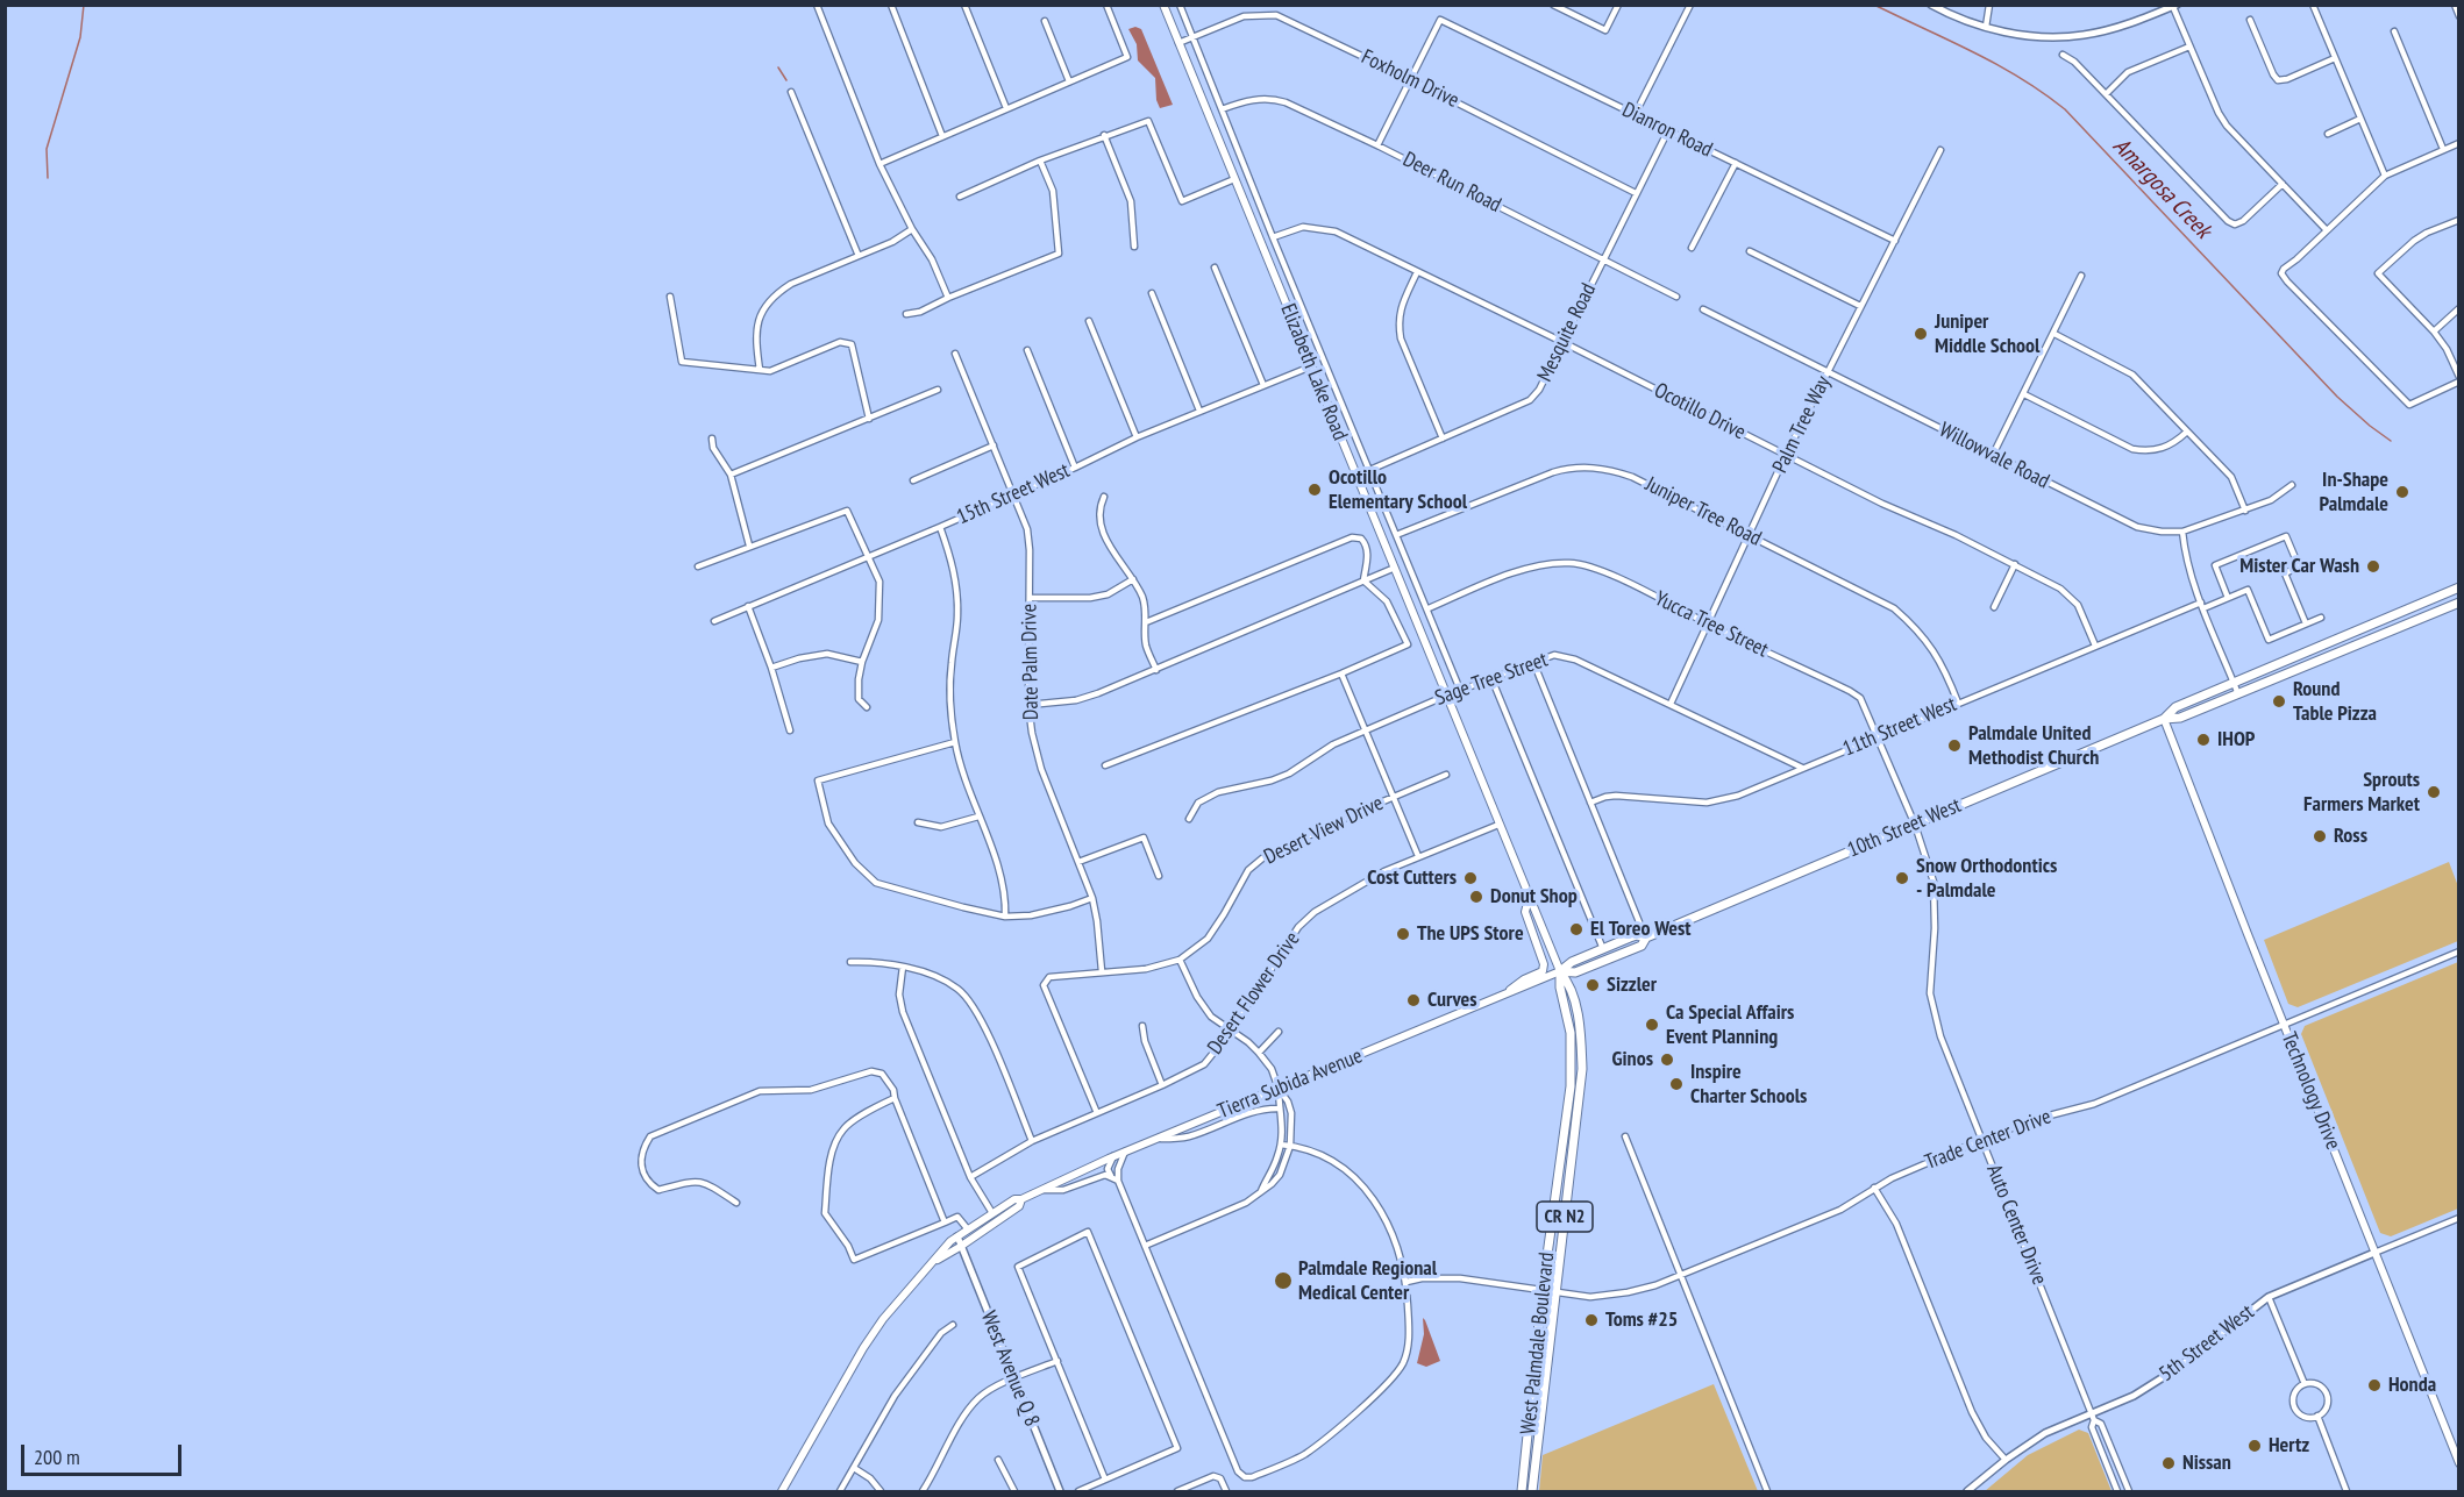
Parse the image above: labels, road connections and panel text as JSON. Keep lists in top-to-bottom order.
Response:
{
  "streets": {
    "main road": [
      "Elizabeth Lake Road",
      "10th Street West",
      "Tierra Subida Avenue",
      "Technology Drive",
      "CR N2",
      "West Palmdale Boulevard"
    ],
    "street": [
      "Foxholm Drive",
      "Dianron Road",
      "Deer Run Road",
      "Mesquite Road",
      "Ocotillo Drive",
      "Palm Tree Way",
      "Willowvale Road",
      "15th Street West",
      "Juniper Tree Road",
      "Yucca Tree Street",
      "Date Palm Drive",
      "Sage Tree Street",
      "11th Street West",
      "Desert View Drive",
      "Desert Flower Drive",
      "Trade Center Drive",
      "Auto Center Drive",
      "5th Street West",
      "West Avenue Q 8"
    ]
  },
  "crossings": [
    ["Foxholm Drive", "Dianron Road"],
    ["Foxholm Drive", "Mesquite Road"],
    ["Foxholm Drive", "Elizabeth Lake Road"],
    ["Dianron Road", "Mesquite Road"],
    ["Dianron Road", "Palm Tree Way"],
    ["Deer Run Road", "Mesquite Road"],
    ["Mesquite Road", "Elizabeth Lake Road"],
    ["Mesquite Road", "Ocotillo Drive"],
    ["Elizabeth Lake Road", "15th Street West"],
    ["Elizabeth Lake Road", "Sage Tree Street"],
    ["Elizabeth Lake Road", "10th Street West"],
    ["Elizabeth Lake Road", "Desert Flower Drive"],
    ["Elizabeth Lake Road", "Tierra Subida Avenue"],
    ["Elizabeth Lake Road", "West Palmdale Boulevard"],
    ["Ocotillo Drive", "Palm Tree Way"],
    ["Ocotillo Drive", "11th Street West"],
    ["Palm Tree Way", "Willowvale Road"],
    ["Palm Tree Way", "Juniper Tree Road"],
    ["Palm Tree Way", "Yucca Tree Street"],
    ["Palm Tree Way", "Sage Tree Street"],
    ["15th Street West", "Date Palm Drive"],
    ["Juniper Tree Road", "11th Street West"],
    ["Yucca Tree Street", "11th Street West"],
    ["Yucca Tree Street", "10th Street West"],
    ["Yucca Tree Street", "Auto Center Drive"],
    ["Date Palm Drive", "Desert View Drive"],
    ["Sage Tree Street", "11th Street West"],
    ["10th Street West", "Tierra Subida Avenue"],
    ["10th Street West", "Technology Drive"],
    ["10th Street West", "Auto Center Drive"],
    ["10th Street West", "West Palmdale Boulevard"],
    ["Desert View Drive", "Desert Flower Drive"],
    ["Tierra Subida Avenue", "West Palmdale Boulevard"],
    ["Tierra Subida Avenue", "West Avenue Q 8"],
    ["Technology Drive", "Trade Center Drive"],
    ["Technology Drive", "5th Street West"],
    ["Trade Center Drive", "Auto Center Drive"],
    ["Trade Center Drive", "West Palmdale Boulevard"],
    ["Auto Center Drive", "5th Street West"]
  ],
  "water": ["Amargosa Creek"],
  "places": [
    "Juniper Middle School",
    "Ocotillo Elementary School",
    "In-Shape Palmdale",
    "Mister Car Wash",
    "Round Table Pizza",
    "IHOP",
    "Palmdale United Methodist Church",
    "Sprouts Farmers Market",
    "Ross",
    "Cost Cutters",
    "Snow Orthodontics - Palmdale",
    "Donut Shop",
    "El Toreo West",
    "The UPS Store",
    "Sizzler",
    "Curves",
    "Ca Special Affairs Event Planning",
    "Ginos",
    "Inspire Charter Schools",
    "Palmdale Regional Medical Center",
    "Toms #25",
    "Honda",
    "Hertz",
    "Nissan"
  ],
  "scale_bar": "200 m"
}
